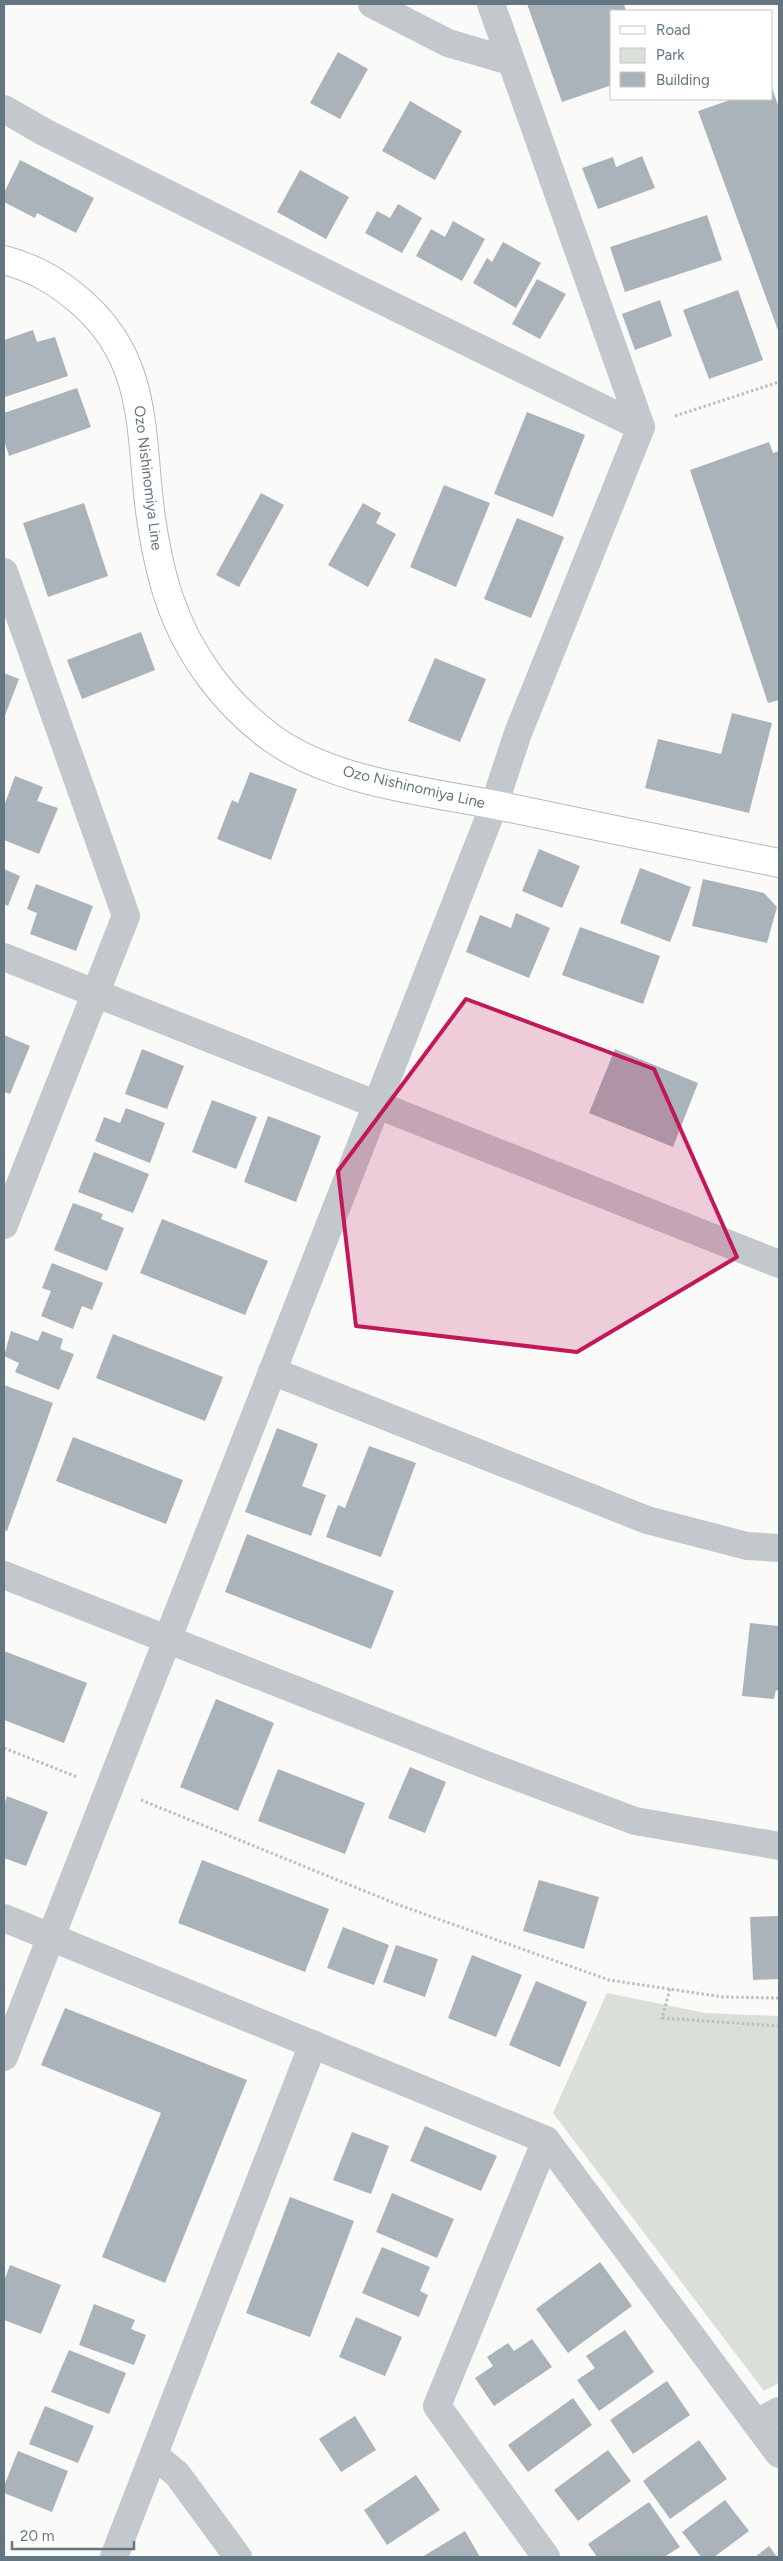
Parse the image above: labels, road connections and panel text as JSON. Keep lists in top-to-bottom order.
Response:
{
  "streets": {
    "main road": ["Ozo Nishinomiya Line"]
  },
  "legend": ["Road", "Park", "Building"],
  "scale_bar": "20 m"
}
